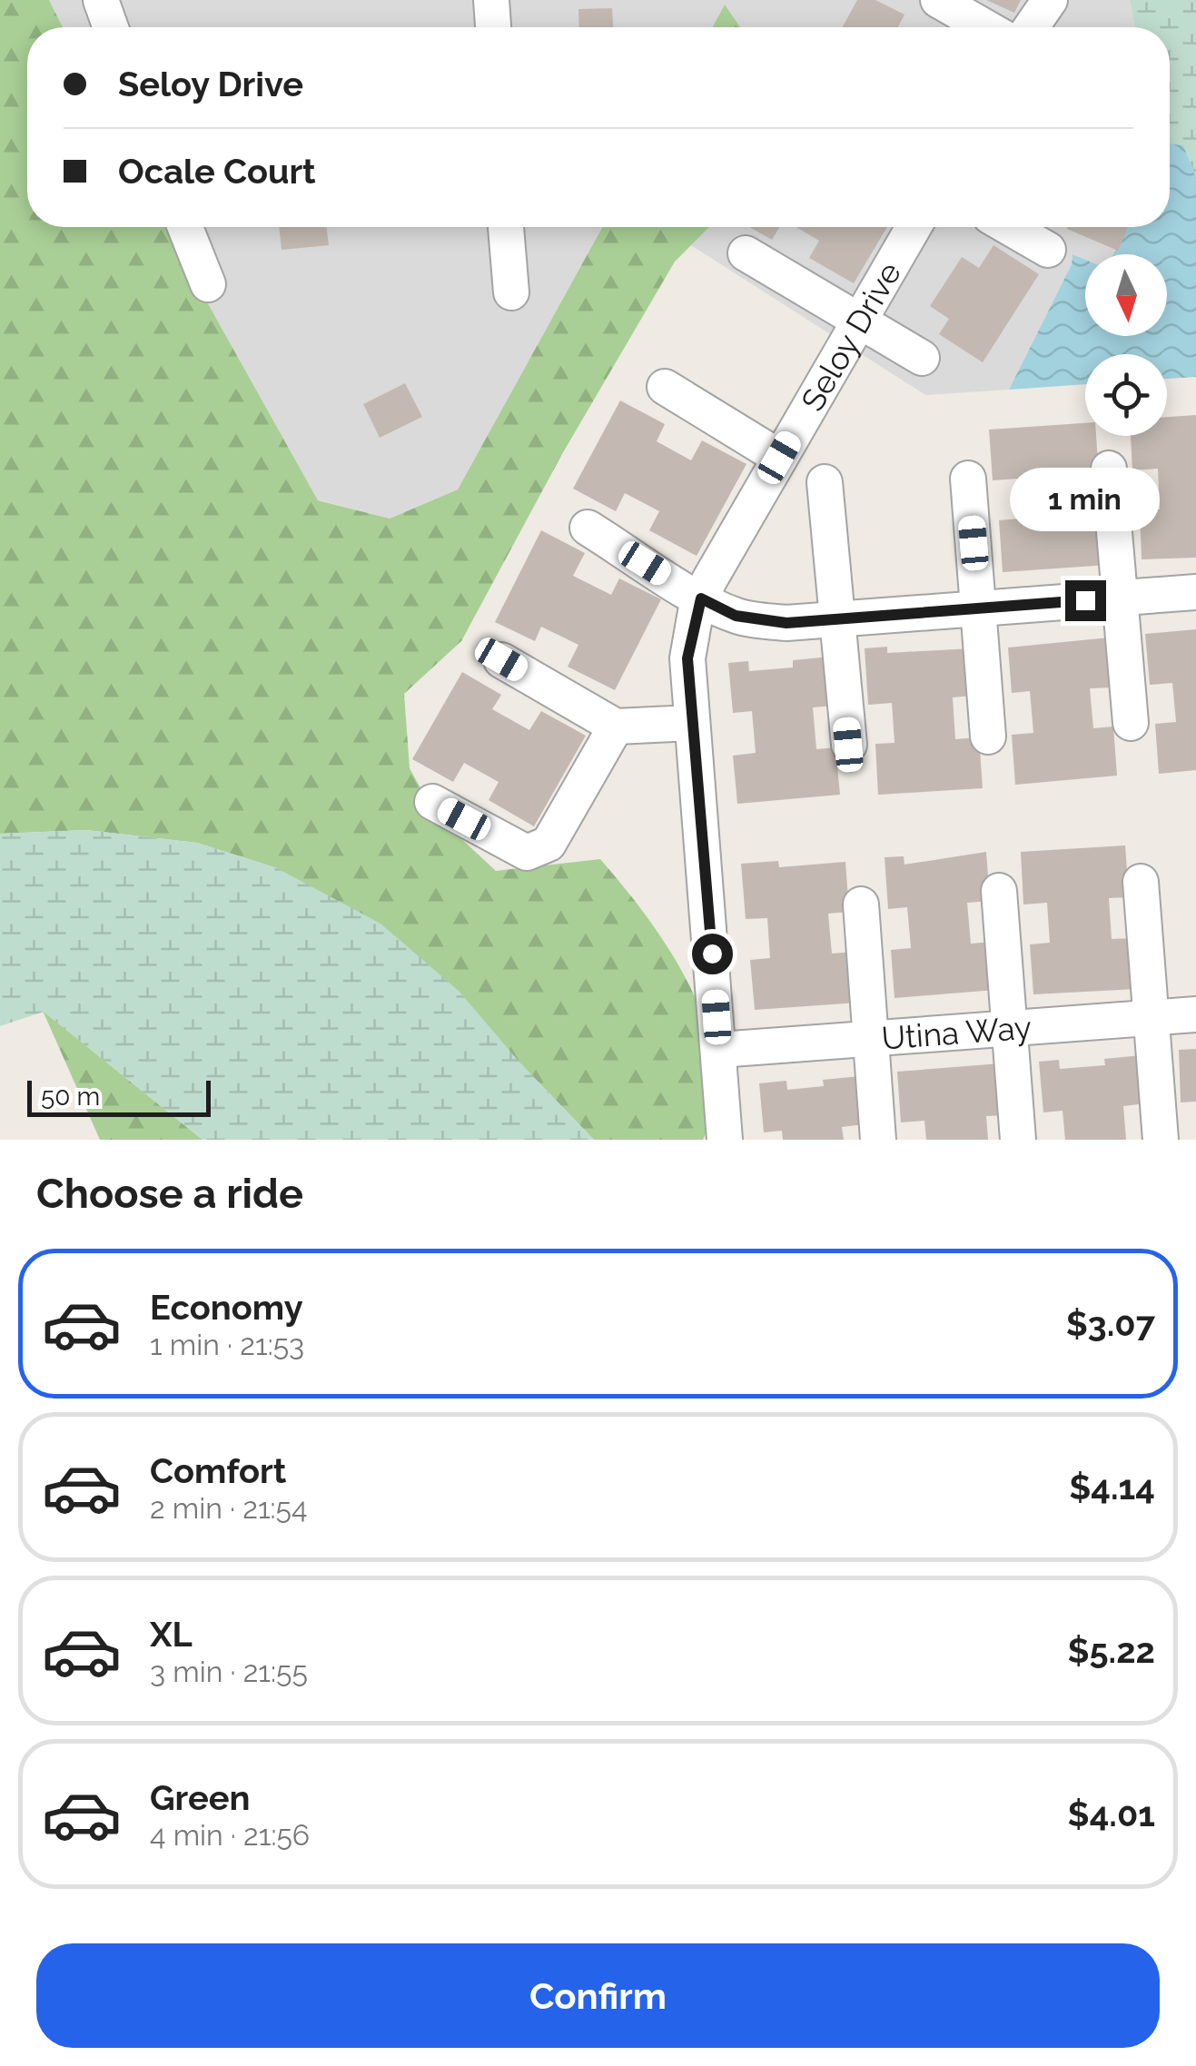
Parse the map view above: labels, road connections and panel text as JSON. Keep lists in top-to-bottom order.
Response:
{
  "streets": {
    "street": ["Seloy Drive", "Utina Way"]
  },
  "crossings": [
    ["Seloy Drive", "Utina Way"]
  ],
  "scale_bar": "50 m",
  "north": "bottom",
  "page": {
    "banner": ["Seloy Drive", "Ocale Court"],
    "bubble": "1 min",
    "scale": "50 m",
    "heading": "Choose a ride",
    "list": [
      {
        "name": "Economy",
        "note": "1 min · 21:53",
        "value": "$3.07"
      },
      {
        "name": "Comfort",
        "note": "2 min · 21:54",
        "value": "$4.14"
      },
      {
        "name": "XL",
        "note": "3 min · 21:55",
        "value": "$5.22"
      },
      {
        "name": "Green",
        "note": "4 min · 21:56",
        "value": "$4.01"
      }
    ],
    "buttons": "Confirm"
  }
}
